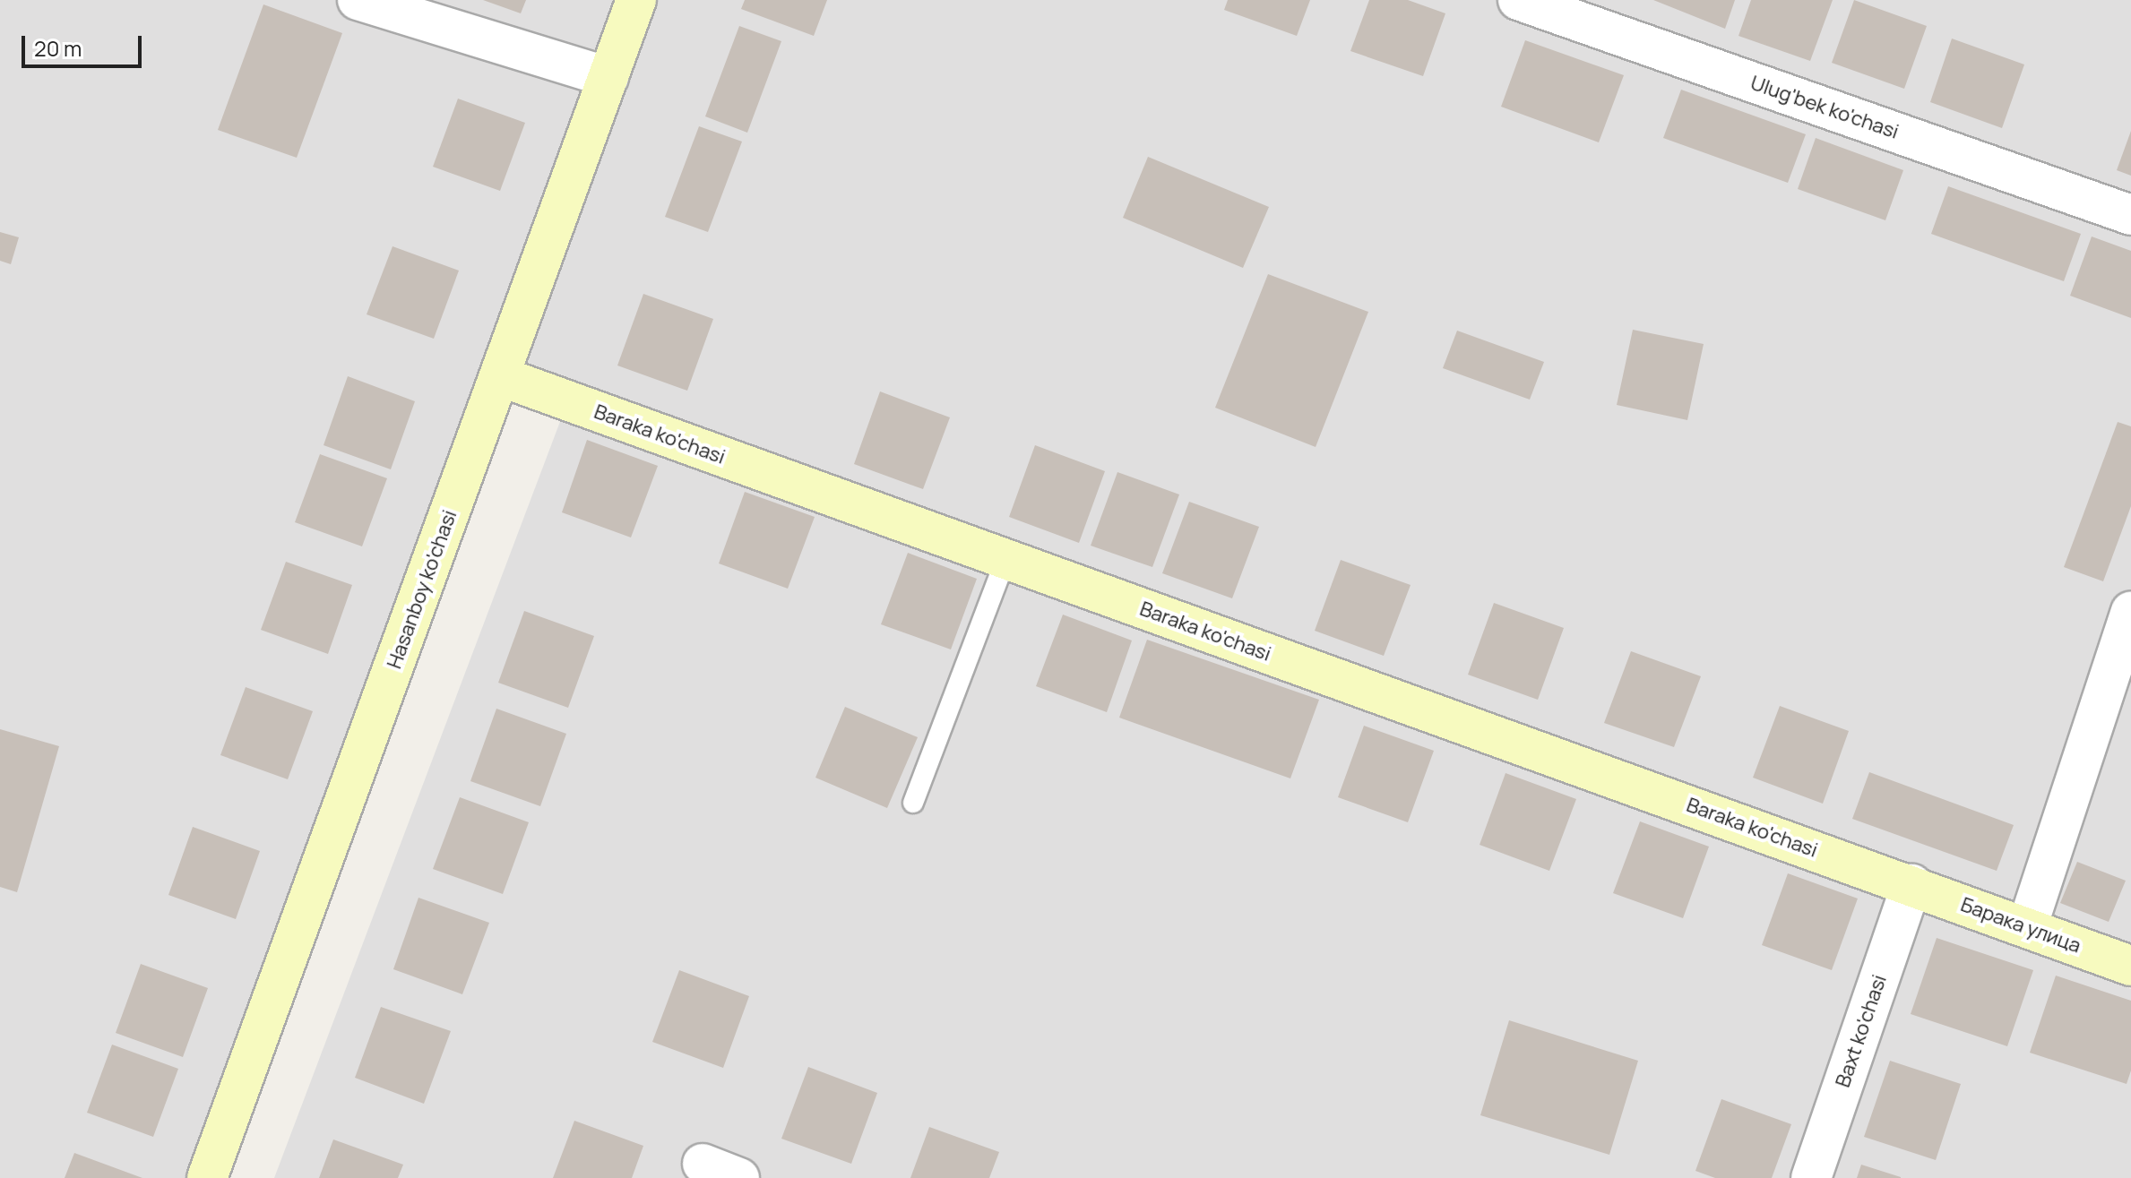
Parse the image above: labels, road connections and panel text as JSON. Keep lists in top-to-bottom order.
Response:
{
  "streets": {
    "main road": ["Baraka ko'chasi", "Hasanboy ko'chasi", "Барака улица"],
    "street": ["Ulug'bek ko'chasi", "Baxt ko'chasi"]
  },
  "crossings": [
    ["Baraka ko'chasi", "Hasanboy ko'chasi"],
    ["Baraka ko'chasi", "Барака улица"],
    ["Baraka ko'chasi", "Baxt ko'chasi"],
    ["Барака улица", "Baxt ko'chasi"]
  ],
  "scale_bar": "20 m"
}
